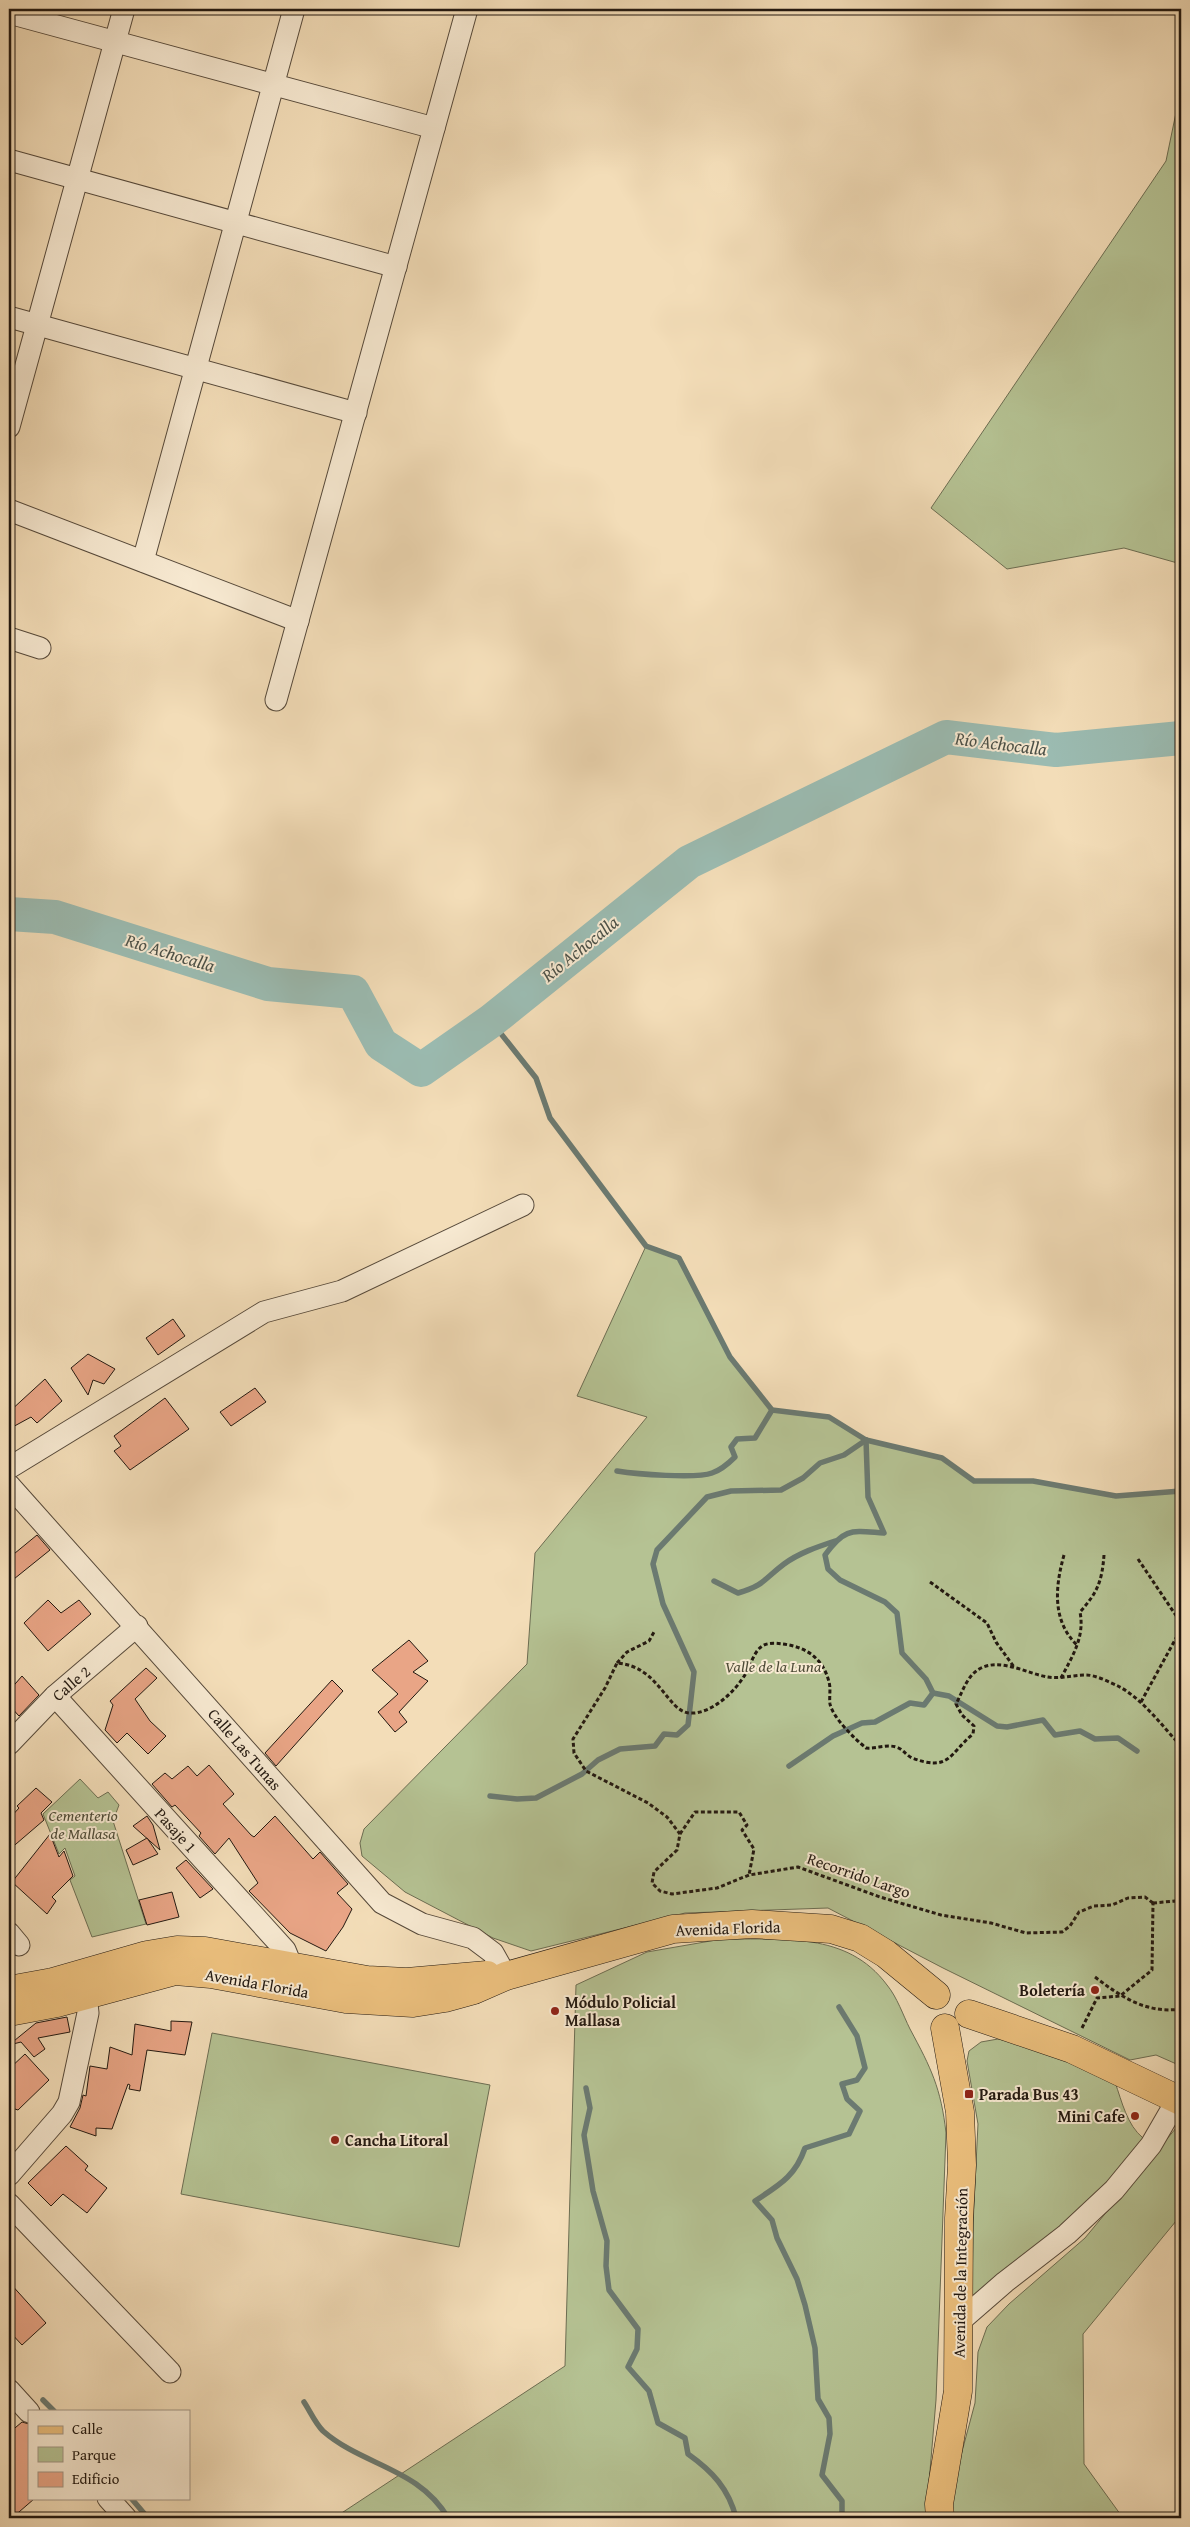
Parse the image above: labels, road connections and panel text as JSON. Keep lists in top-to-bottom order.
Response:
{
  "streets": {
    "main road": ["Avenida Florida", "Avenida de la Integración"],
    "street": ["Calle 2", "Calle Las Tunas", "Pasaje 1"],
    "path": ["Recorrido Largo"]
  },
  "crossings": [
    ["Calle 2", "Calle Las Tunas"],
    ["Calle 2", "Pasaje 1"],
    ["Calle Las Tunas", "Avenida Florida"],
    ["Pasaje 1", "Avenida Florida"],
    ["Avenida Florida", "Avenida de la Integración"]
  ],
  "water": ["Río Achocalla"],
  "parks": ["Valle de la Luna", "Cementerio de Mallasa"],
  "places": {
    "other": [
      "Boletería",
      "Módulo Policial Mallasa",
      "Mini Cafe",
      "Cancha Litoral"
    ],
    "transit": ["Parada Bus 43"]
  },
  "legend": ["Calle", "Parque", "Edificio"]
}
